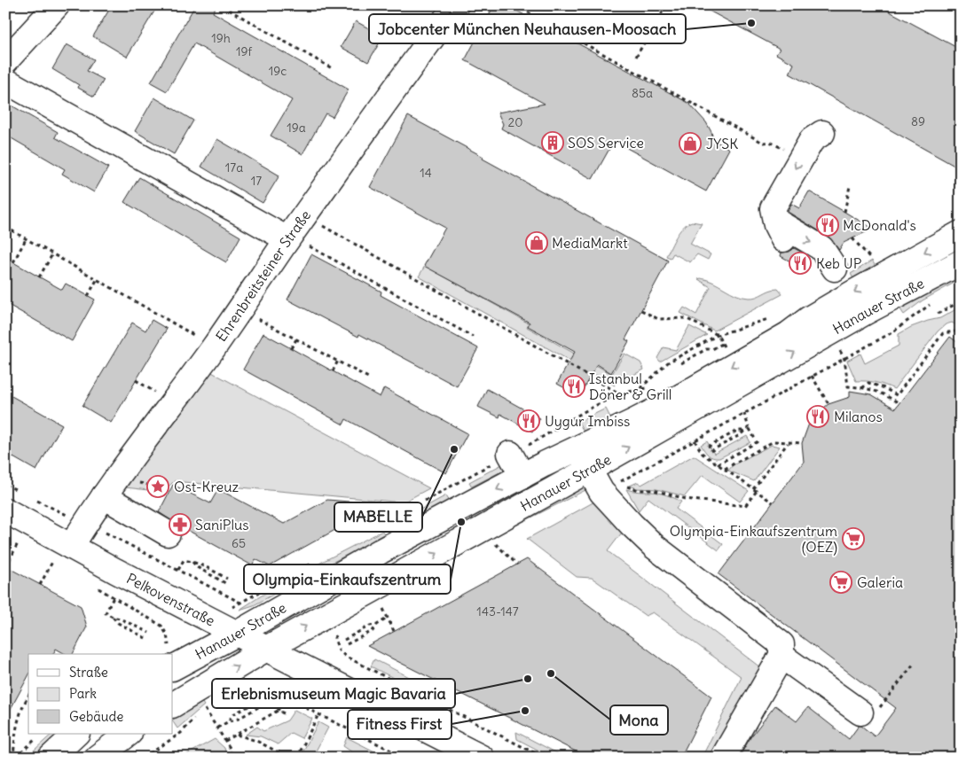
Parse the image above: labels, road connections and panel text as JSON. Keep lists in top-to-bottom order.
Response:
{
  "streets": {
    "main road": ["Ehrenbreitsteiner Straße", "Hanauer Straße", "Pelkovenstraße"]
  },
  "crossings": [
    ["Ehrenbreitsteiner Straße", "Pelkovenstraße"],
    ["Hanauer Straße", "Pelkovenstraße"]
  ],
  "places": {
    "other": [
      "Jobcenter München Neuhausen-Moosach",
      "MABELLE",
      "Olympia-Einkaufszentrum",
      "Mona",
      "Erlebnismuseum Magic Bavaria",
      "Fitness First"
    ],
    "building": ["SOS Service"],
    "shop": ["JYSK", "MediaMarkt"],
    "restaurant": [
      "McDonald's",
      "Keb UP",
      "Istanbul Döner & Grill",
      "Milanos",
      "Uygur Imbiss"
    ],
    "place": ["Ost-Kreuz"],
    "pharmacy": ["SaniPlus"],
    "supermarket": ["Olympia-Einkaufszentrum (OEZ)", "Galeria"]
  },
  "house_numbers": [
    "19h",
    "19f",
    "19c",
    "85a",
    "89",
    "20",
    "19a",
    "17a",
    "14",
    "17",
    "65",
    "143-147"
  ],
  "legend": ["Straße", "Park", "Gebäude"]
}
